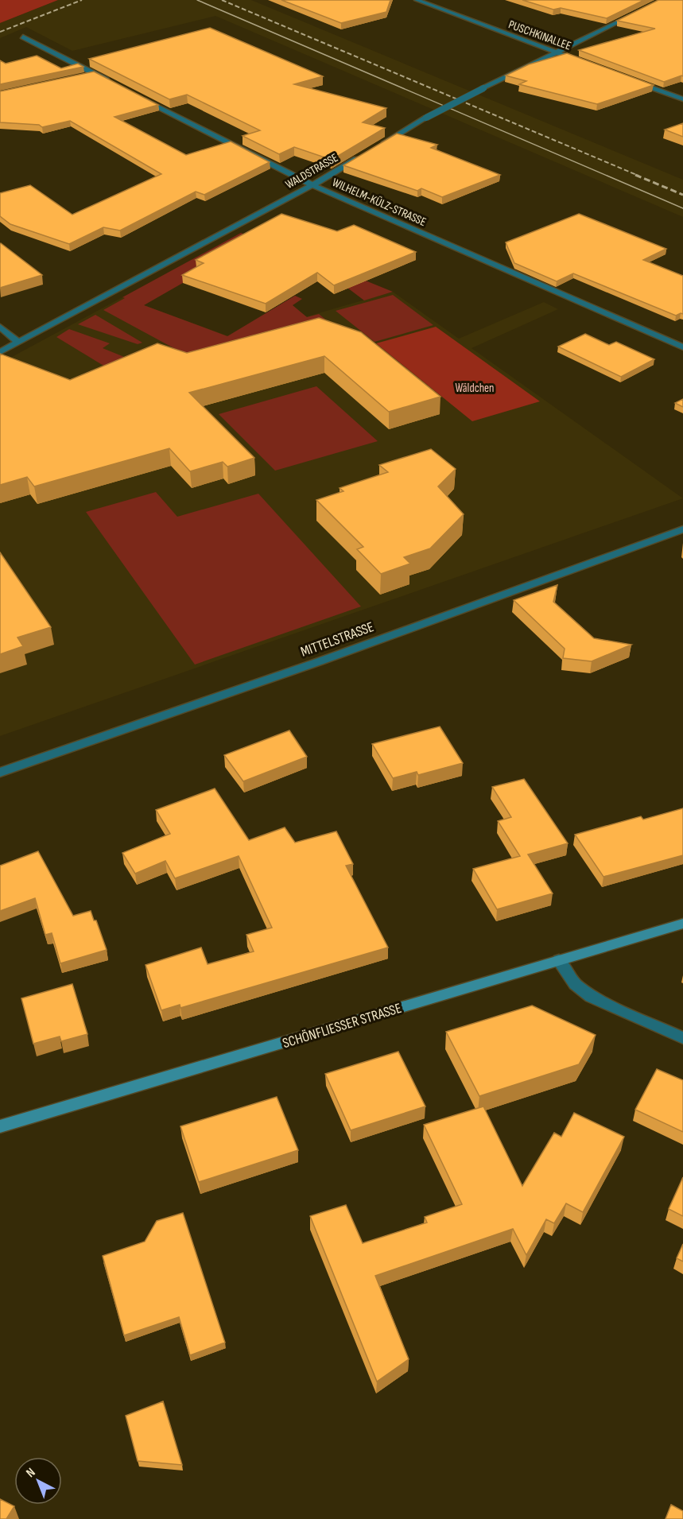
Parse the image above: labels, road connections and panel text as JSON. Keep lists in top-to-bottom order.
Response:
{
  "streets": {
    "main road": ["SCHÖNFLIESSER STRASSE"],
    "street": [
      "PUSCHKINALLEE",
      "WALDSTRASSE",
      "WILHELM-KÜLZ-STRASSE",
      "MITTELSTRASSE"
    ]
  },
  "crossings": [
    ["WALDSTRASSE", "WILHELM-KÜLZ-STRASSE"]
  ],
  "parks": ["Wäldchen"],
  "north": "top left"
}
